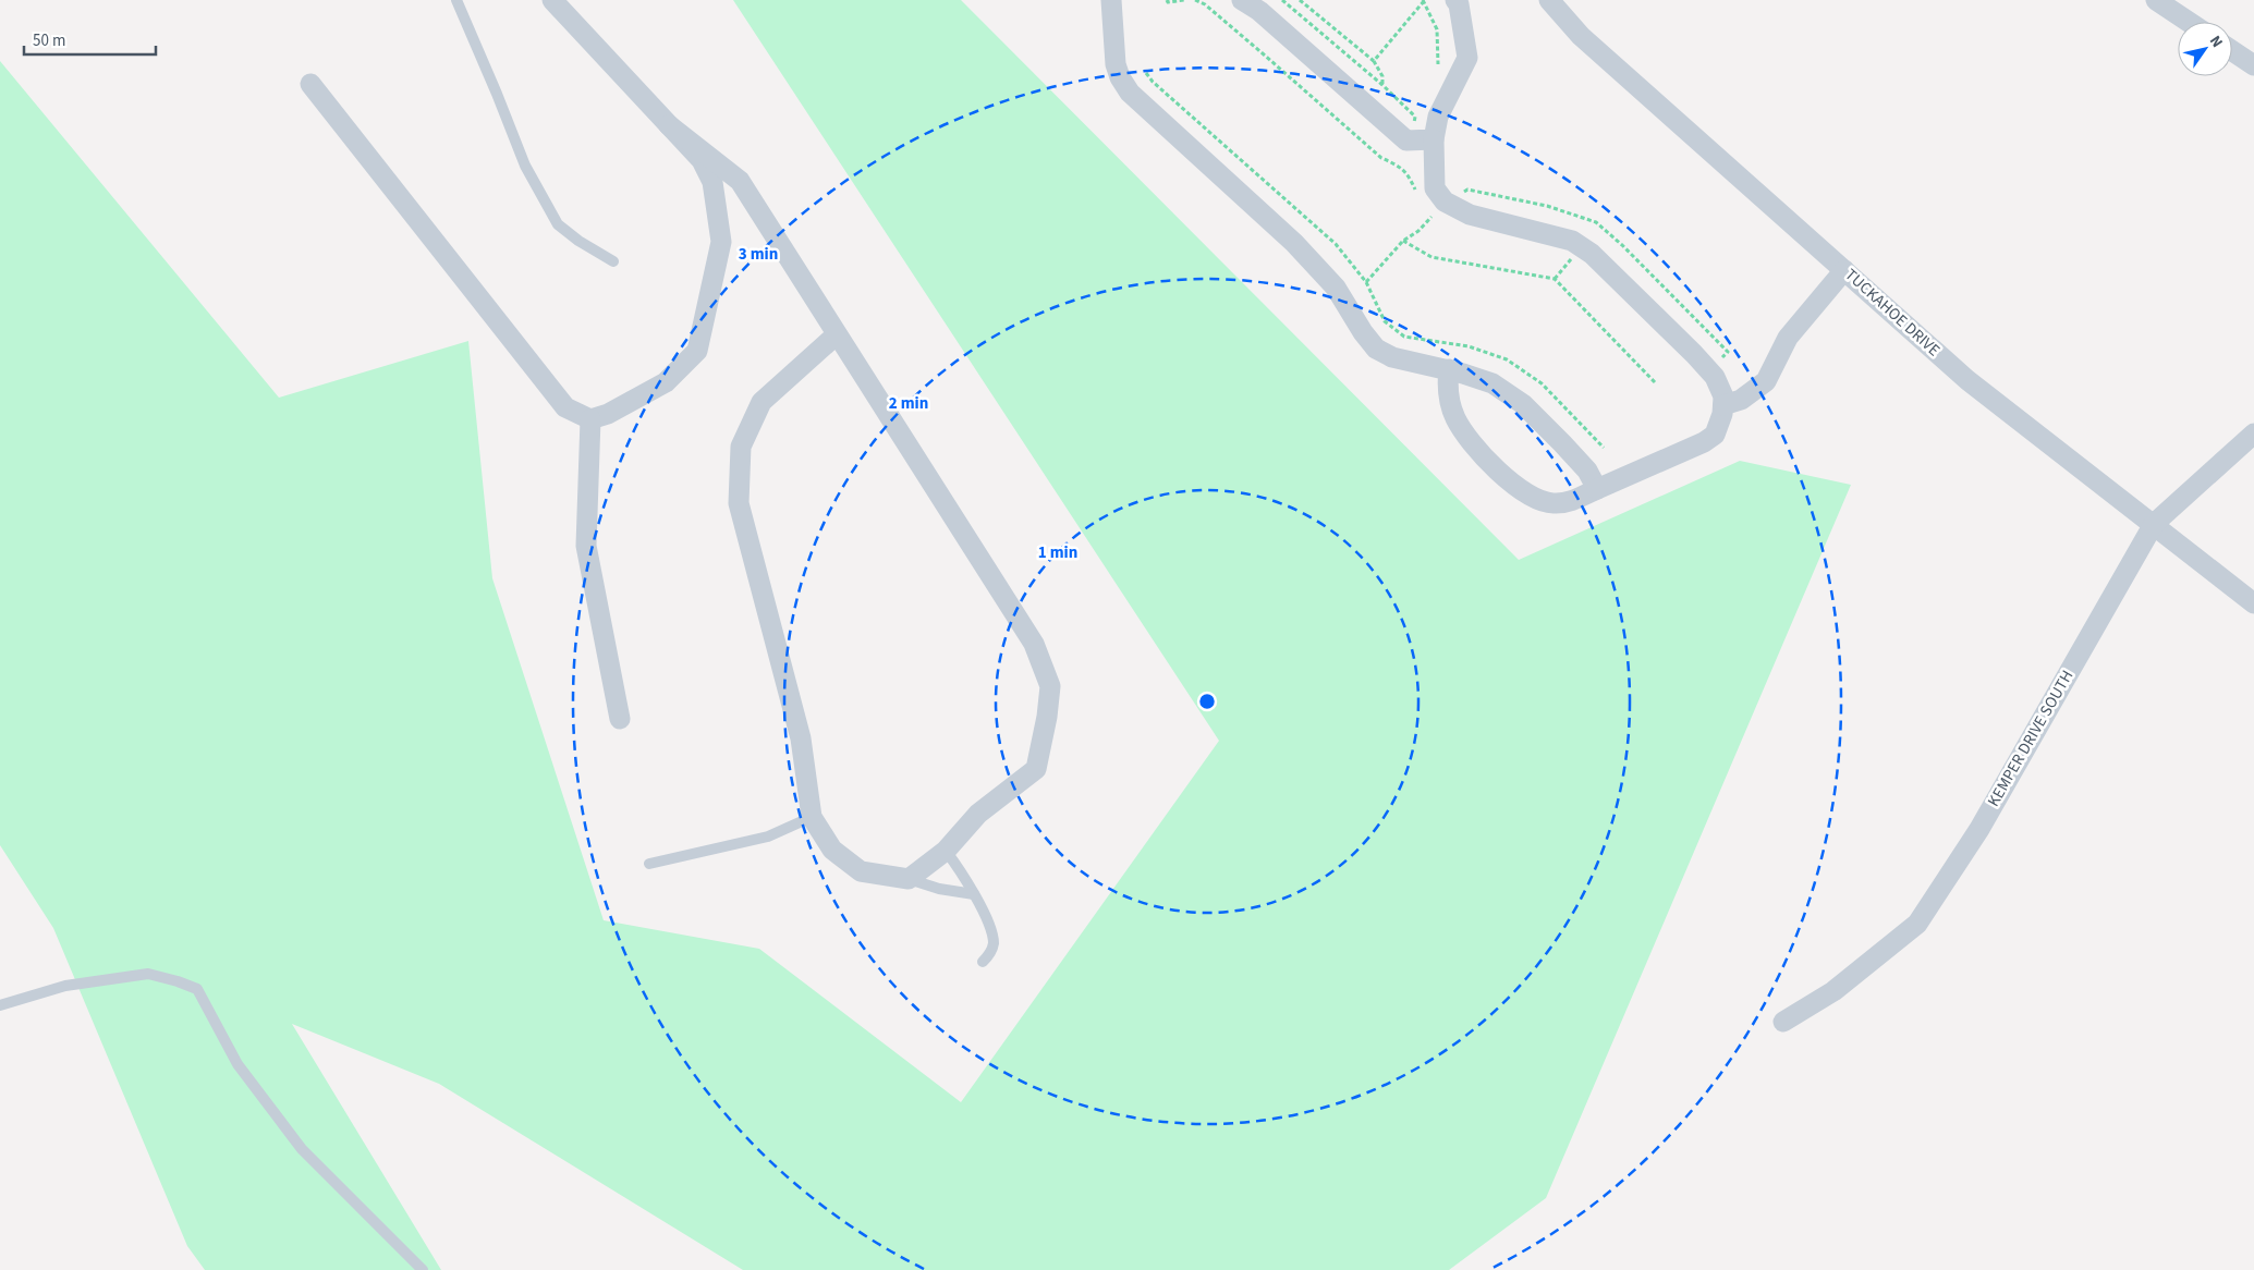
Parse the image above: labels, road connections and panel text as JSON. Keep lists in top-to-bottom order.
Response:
{
  "streets": {
    "street": ["TUCKAHOE DRIVE", "KEMPER DRIVE SOUTH"]
  },
  "crossings": [
    ["TUCKAHOE DRIVE", "KEMPER DRIVE SOUTH"]
  ],
  "scale_bar": "50 m",
  "north": "top right",
  "rings": ["3 min", "2 min", "1 min"]
}
